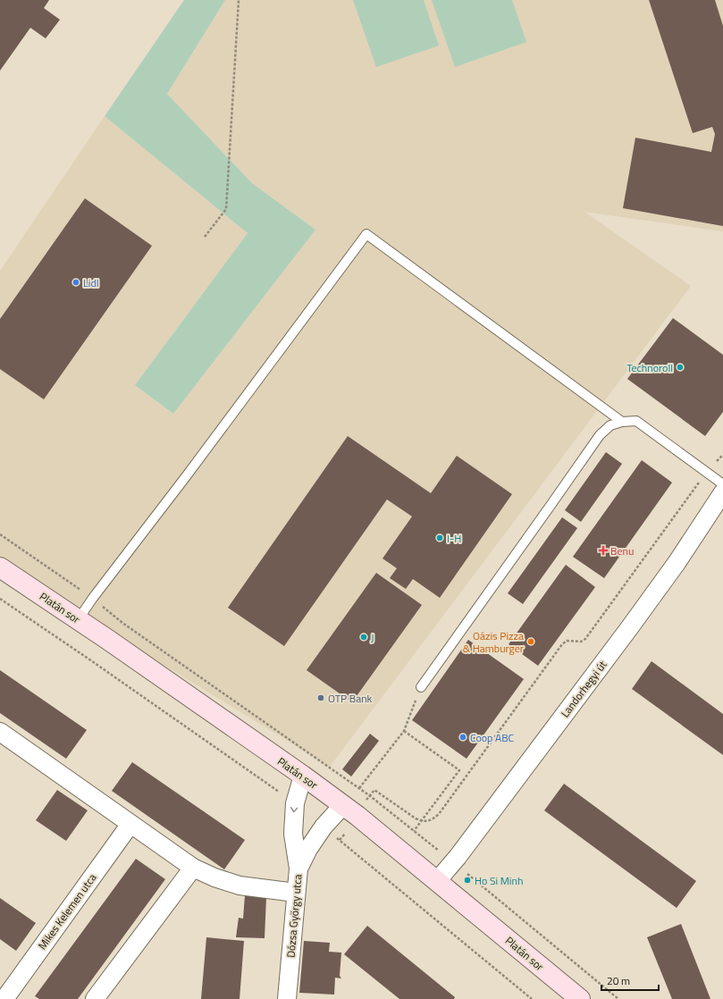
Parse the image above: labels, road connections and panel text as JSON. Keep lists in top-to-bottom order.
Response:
{
  "streets": {
    "street": [
      "Platán sor",
      "Landorhegyi út",
      "Mikes Kelemen utca",
      "Dózsa György utca"
    ]
  },
  "crossings": [
    ["Platán sor", "Landorhegyi út"],
    ["Platán sor", "Dózsa György utca"]
  ],
  "places": {
    "other": [
      "Lidl",
      "Technoroll",
      "I-H",
      "J",
      "Oázis Pizza & Hamburger",
      "OTP Bank",
      "Coop ABC",
      "Ho Si Minh"
    ],
    "health": ["Benu"]
  },
  "scale_bar": "20 m"
}
